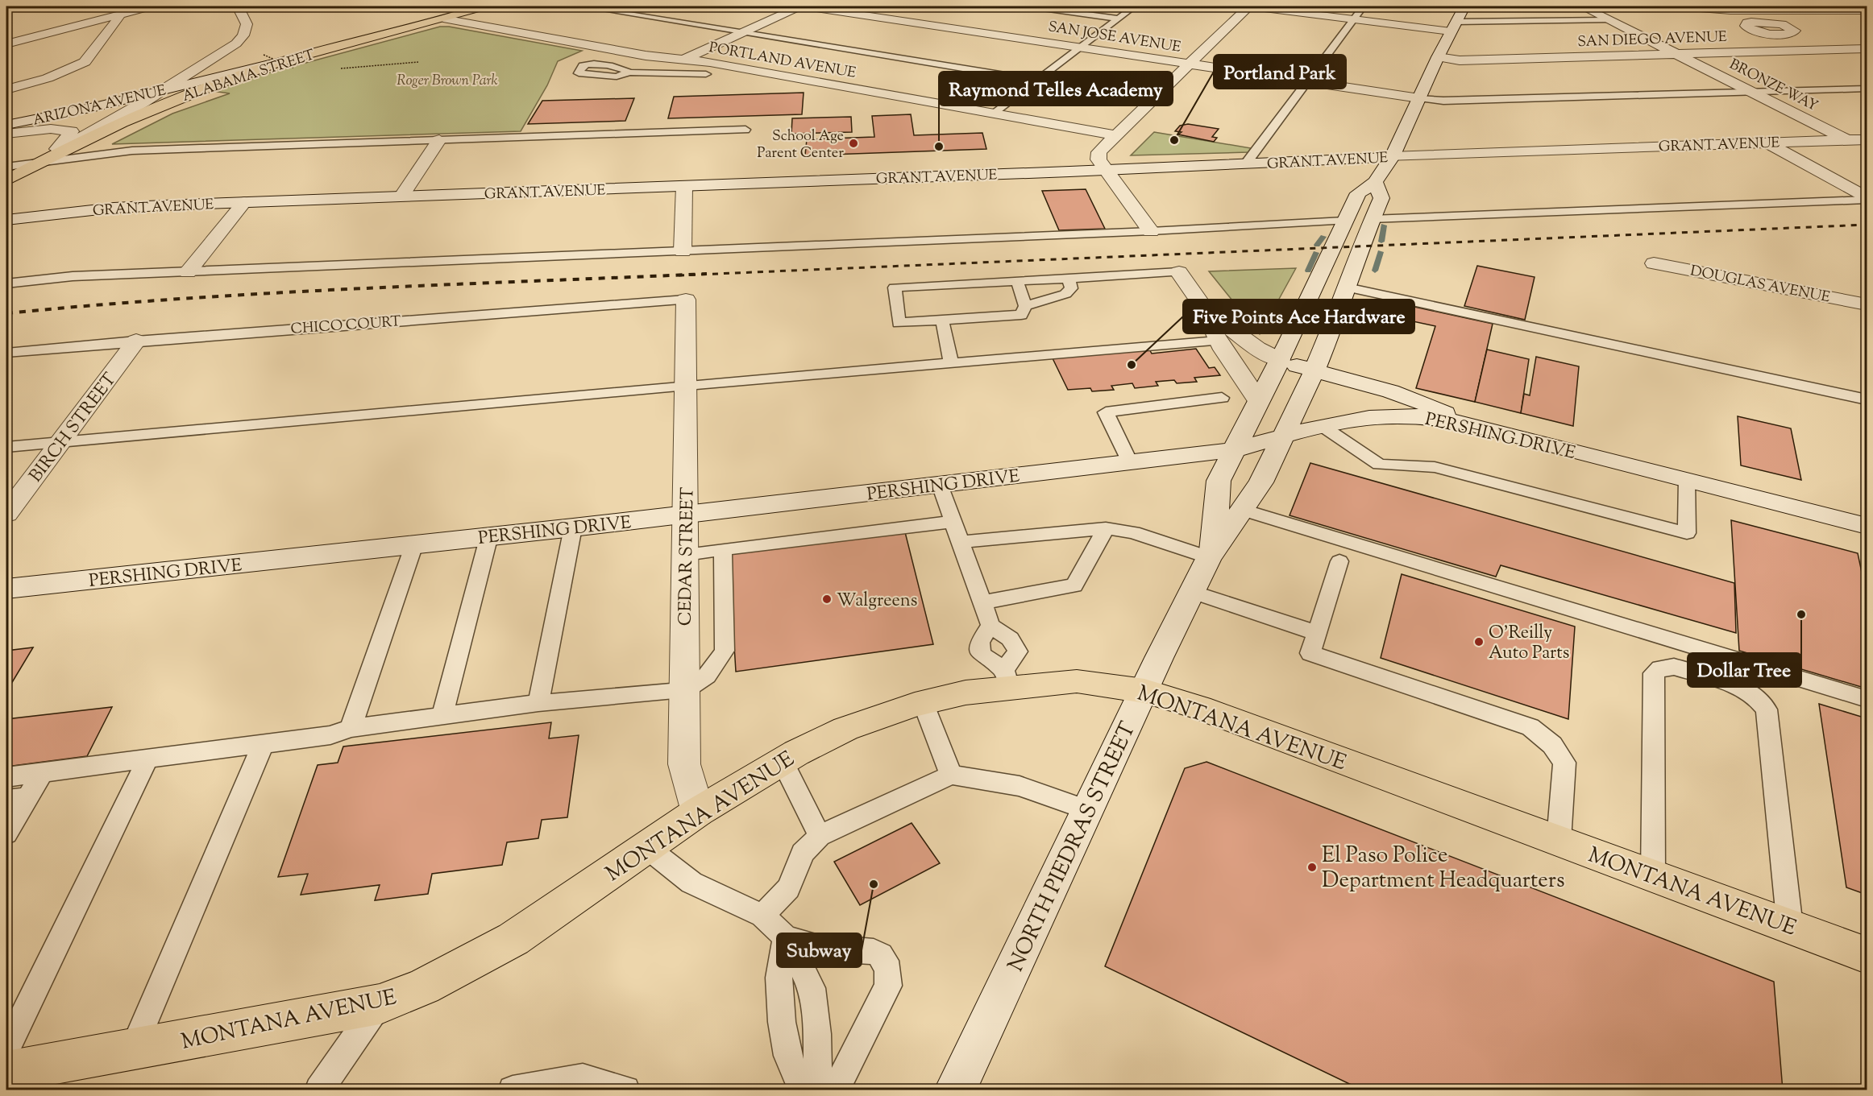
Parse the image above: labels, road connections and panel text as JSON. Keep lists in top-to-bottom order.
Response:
{
  "streets": {
    "main road": ["ALABAMA STREET", "MONTANA AVENUE"],
    "street": [
      "SAN JOSE AVENUE",
      "SAN DIEGO AVENUE",
      "PORTLAND AVENUE",
      "BRONZE WAY",
      "ARIZONA AVENUE",
      "GRANT AVENUE",
      "DOUGLAS AVENUE",
      "BIRCH STREET",
      "PERSHING DRIVE",
      "CEDAR STREET",
      "NORTH PIEDRAS STREET"
    ],
    "lane": ["CHICO COURT"]
  },
  "crossings": [
    ["SAN JOSE AVENUE", "NORTH PIEDRAS STREET"],
    ["SAN DIEGO AVENUE", "BRONZE WAY"],
    ["SAN DIEGO AVENUE", "NORTH PIEDRAS STREET"],
    ["PORTLAND AVENUE", "ALABAMA STREET"],
    ["ALABAMA STREET", "ARIZONA AVENUE"],
    ["BRONZE WAY", "GRANT AVENUE"],
    ["GRANT AVENUE", "NORTH PIEDRAS STREET"],
    ["CHICO COURT", "BIRCH STREET"],
    ["CHICO COURT", "CEDAR STREET"],
    ["PERSHING DRIVE", "CEDAR STREET"],
    ["PERSHING DRIVE", "NORTH PIEDRAS STREET"],
    ["CEDAR STREET", "MONTANA AVENUE"],
    ["MONTANA AVENUE", "NORTH PIEDRAS STREET"]
  ],
  "parks": ["Roger Brown Park"],
  "places": [
    "Portland Park",
    "School Age Parent Center",
    "Raymond Telles Academy",
    "Five Points Ace Hardware",
    "Walgreens",
    "Dollar Tree",
    "O'Reilly Auto Parts",
    "El Paso Police Department Headquarters",
    "Subway"
  ]
}
